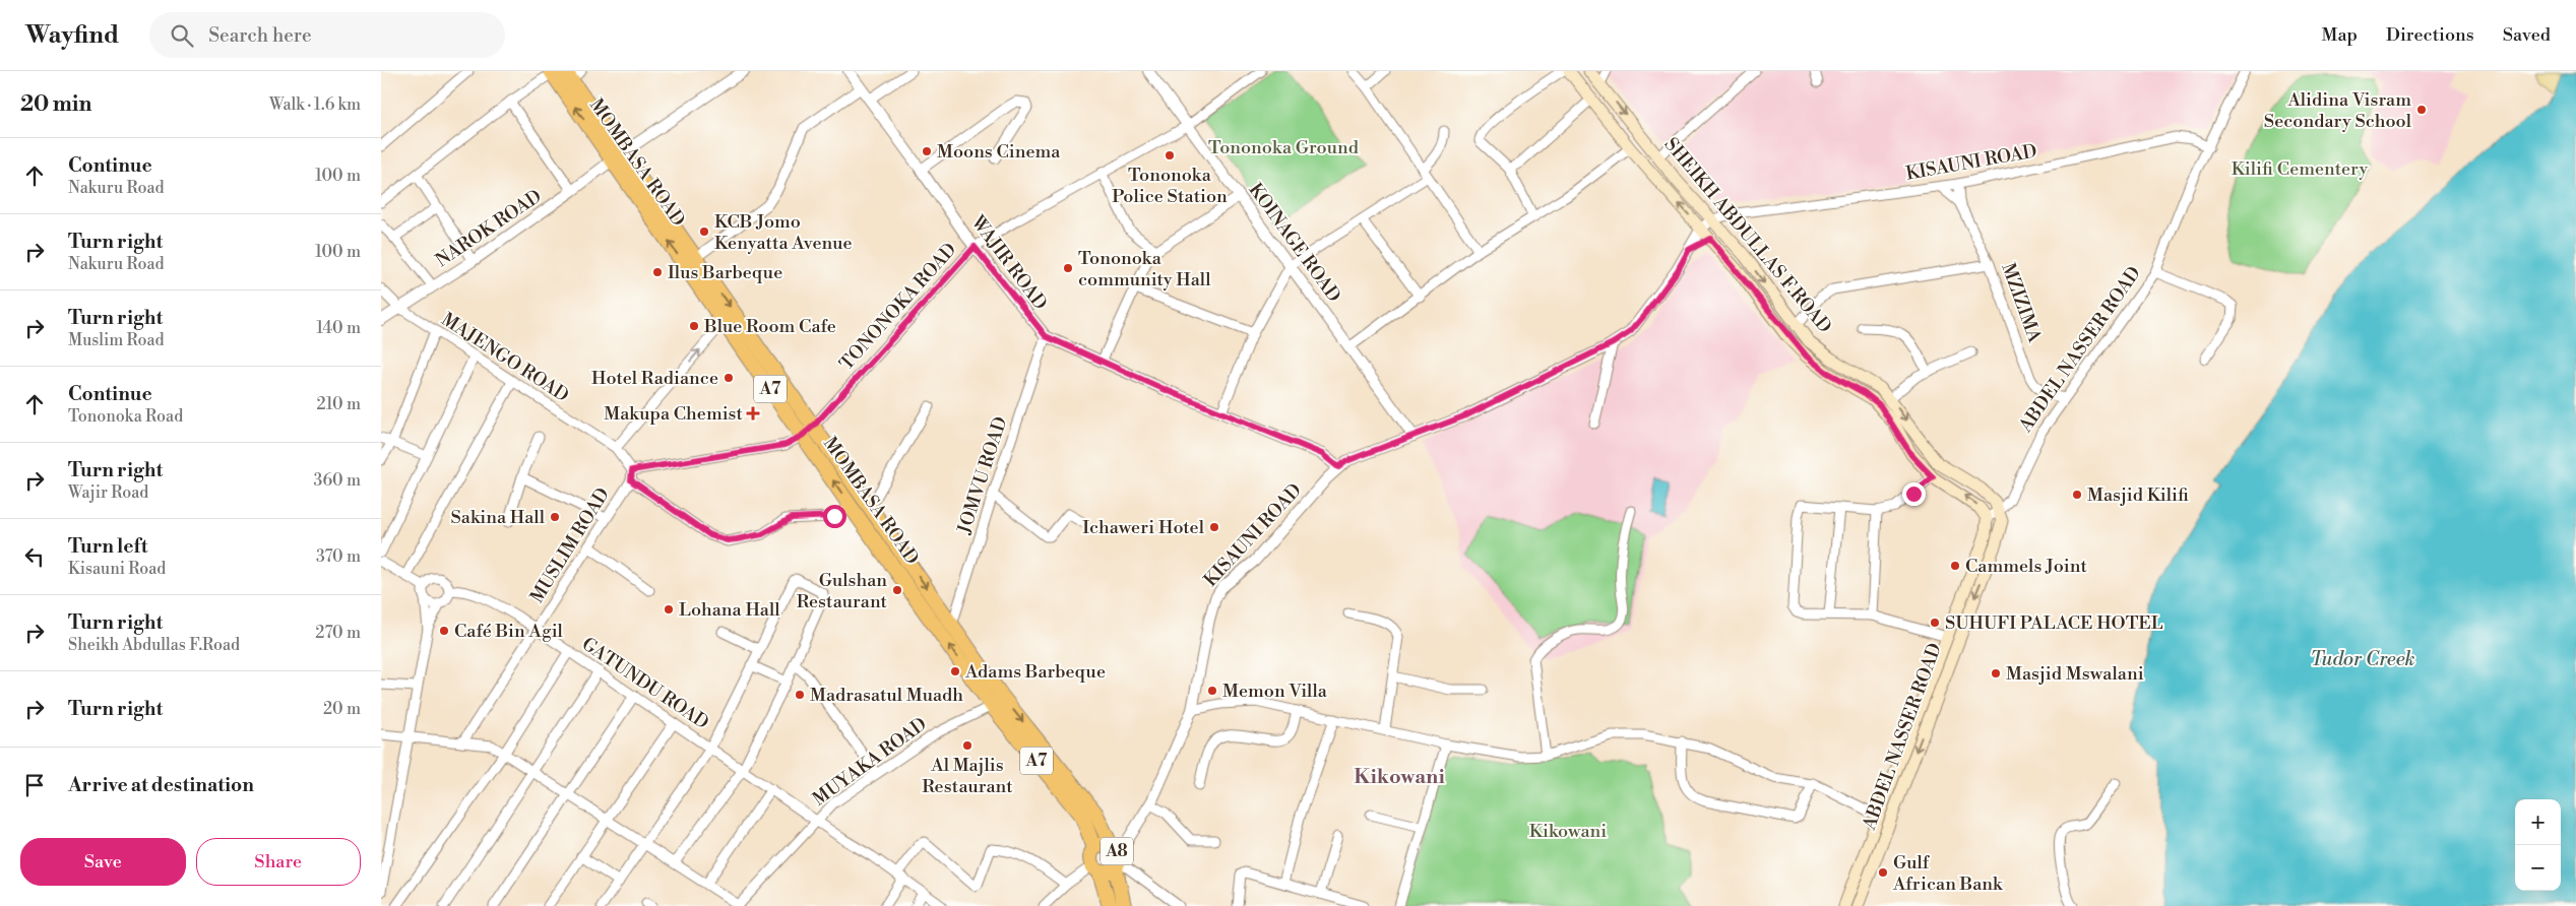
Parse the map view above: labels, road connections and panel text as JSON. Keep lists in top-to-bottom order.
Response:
{
  "streets": {
    "highway": ["MOMBASA ROAD", "A7", "A8"],
    "main road": ["SHEIKH ABDULLAS F.ROAD", "ABDEL NASSER ROAD"],
    "street": [
      "KISAUNI ROAD",
      "NAROK ROAD",
      "KOINAGE ROAD",
      "WAJIR ROAD",
      "MZIZIMA",
      "TONONOKA ROAD",
      "MAJENGO ROAD",
      "JOMVU ROAD",
      "MUSLIM ROAD",
      "GATUNDU ROAD",
      "MUYAKA ROAD"
    ]
  },
  "crossings": [
    ["MOMBASA ROAD", "KISAUNI ROAD"],
    ["MOMBASA ROAD", "NAROK ROAD"],
    ["MOMBASA ROAD", "TONONOKA ROAD"],
    ["MOMBASA ROAD", "JOMVU ROAD"],
    ["MOMBASA ROAD", "MUYAKA ROAD"],
    ["MOMBASA ROAD", "A8"],
    ["KISAUNI ROAD", "SHEIKH ABDULLAS F.ROAD"],
    ["KISAUNI ROAD", "KOINAGE ROAD"],
    ["KISAUNI ROAD", "WAJIR ROAD"],
    ["KISAUNI ROAD", "ABDEL NASSER ROAD"],
    ["KISAUNI ROAD", "A8"],
    ["NAROK ROAD", "MAJENGO ROAD"],
    ["SHEIKH ABDULLAS F.ROAD", "ABDEL NASSER ROAD"],
    ["KOINAGE ROAD", "TONONOKA ROAD"],
    ["WAJIR ROAD", "TONONOKA ROAD"],
    ["WAJIR ROAD", "JOMVU ROAD"],
    ["MZIZIMA", "ABDEL NASSER ROAD"],
    ["MUSLIM ROAD", "GATUNDU ROAD"],
    ["GATUNDU ROAD", "MUYAKA ROAD"]
  ],
  "districts": ["Kikowani"],
  "water": ["Tudor Creek"],
  "parks": ["Tononoka Ground", "Kilifi Cementery", "Kikowani"],
  "places": {
    "other": [
      "Alidina Visram Secondary School",
      "Moons Cinema",
      "Tononoka Police Station",
      "KCB Jomo Kenyatta Avenue",
      "Tononoka community Hall",
      "Ilus Barbeque",
      "Blue Room Cafe",
      "Hotel Radiance",
      "Masjid Kilifi",
      "Sakina Hall",
      "Ichaweri Hotel",
      "Cammels Joint",
      "Gulshan Restaurant",
      "Lohana Hall",
      "SUHUFI PALACE HOTEL",
      "Café Bin Agil",
      "Adams Barbeque",
      "Masjid Mswalani",
      "Memon Villa",
      "Madrasatul Muadh",
      "Al Majlis Restaurant",
      "Gulf African Bank"
    ],
    "health": ["Makupa Chemist"]
  },
  "page": {
    "header": "Wayfind",
    "search": "Search here",
    "nav": ["Map", "Directions", "Saved"],
    "heading": ["20 min", "Walk · 1.6 km"],
    "list": [
      ["Continue", "Nakuru Road", "100 m"],
      ["Turn right", "Nakuru Road", "100 m"],
      ["Turn right", "Muslim Road", "140 m"],
      ["Continue", "Tononoka Road", "210 m"],
      ["Turn right", "Wajir Road", "360 m"],
      ["Turn left", "Kisauni Road", "370 m"],
      ["Turn right", "Sheikh Abdullas F.Road", "270 m"],
      ["Turn right", "20 m"],
      "Arrive at destination"
    ],
    "map_buttons": ["+", "−"],
    "buttons": ["Save", "Share"]
  }
}
